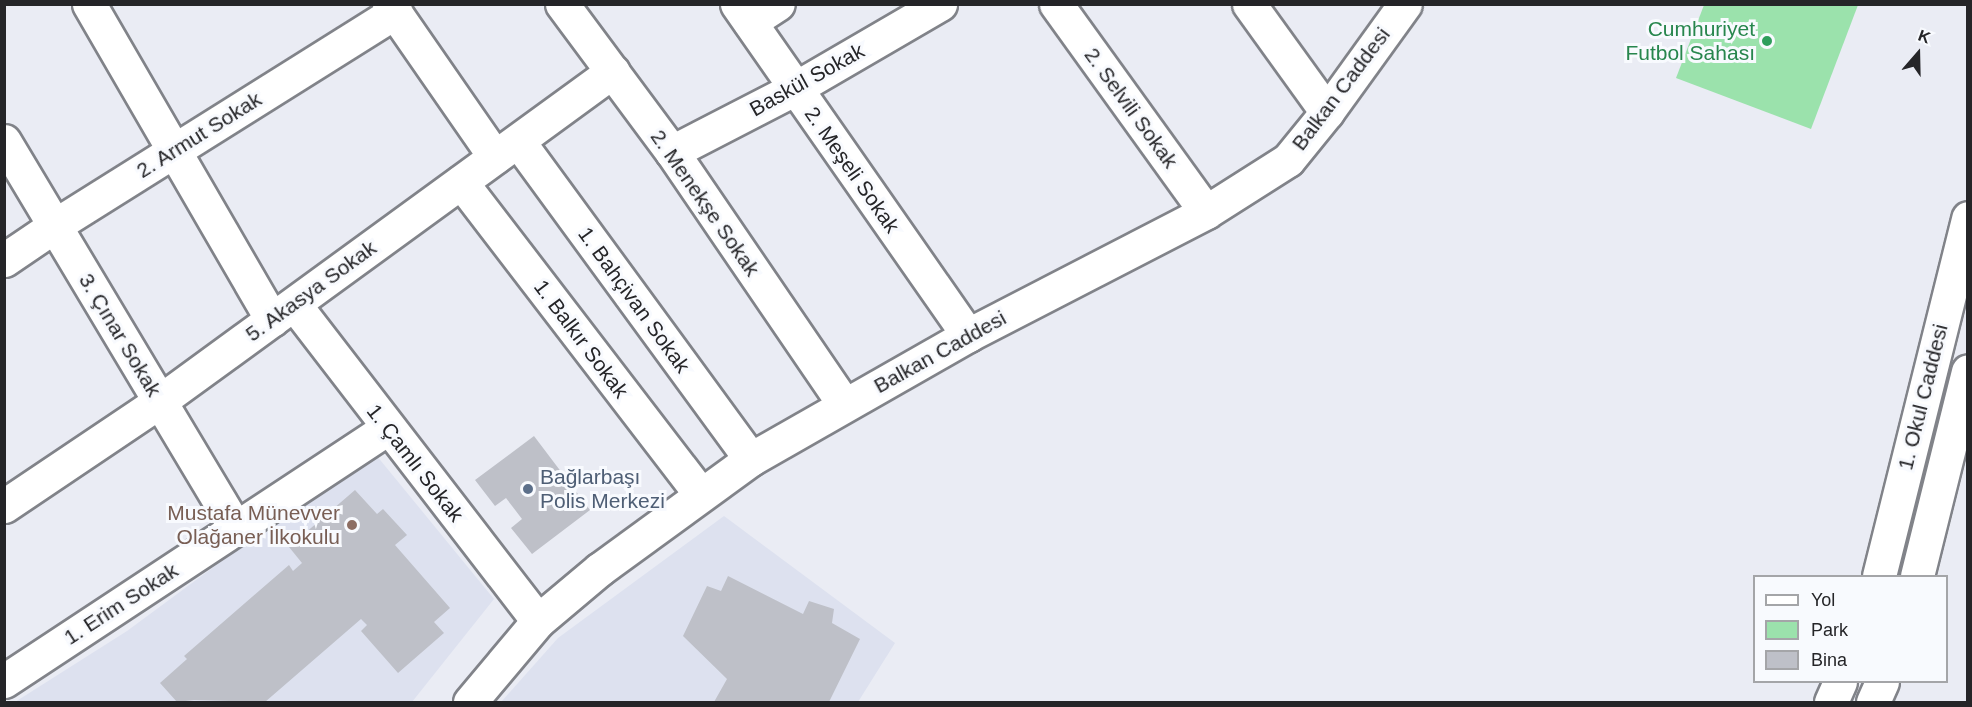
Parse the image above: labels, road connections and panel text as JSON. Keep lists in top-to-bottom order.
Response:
{
  "streets": {
    "street": [
      "Baskül Sokak",
      "Balkan Caddesi",
      "2. Selvili Sokak",
      "2. Armut Sokak",
      "2. Meşeli Sokak",
      "2. Menekşe Sokak",
      "5. Akasya Sokak",
      "1. Bahçivan Sokak",
      "3. Çınar Sokak",
      "1. Balkır Sokak",
      "1. Okul Caddesi",
      "1. Çamlı Sokak",
      "1. Erim Sokak"
    ]
  },
  "crossings": [
    ["Baskül Sokak", "2. Meşeli Sokak"],
    ["Baskül Sokak", "2. Menekşe Sokak"],
    ["Balkan Caddesi", "2. Selvili Sokak"],
    ["Balkan Caddesi", "2. Meşeli Sokak"],
    ["Balkan Caddesi", "2. Menekşe Sokak"],
    ["Balkan Caddesi", "1. Bahçivan Sokak"],
    ["Balkan Caddesi", "1. Balkır Sokak"],
    ["Balkan Caddesi", "1. Çamlı Sokak"],
    ["2. Armut Sokak", "1. Bahçivan Sokak"],
    ["2. Armut Sokak", "3. Çınar Sokak"],
    ["2. Armut Sokak", "1. Çamlı Sokak"],
    ["2. Menekşe Sokak", "5. Akasya Sokak"],
    ["5. Akasya Sokak", "1. Bahçivan Sokak"],
    ["5. Akasya Sokak", "3. Çınar Sokak"],
    ["5. Akasya Sokak", "1. Balkır Sokak"],
    ["5. Akasya Sokak", "1. Çamlı Sokak"],
    ["3. Çınar Sokak", "1. Erim Sokak"],
    ["1. Çamlı Sokak", "1. Erim Sokak"]
  ],
  "places": ["Cumhuriyet Futbol Sahası", "Bağlarbaşı Polis Merkezi", "Mustafa Münevver Olağaner İlkokulu"],
  "legend": ["Yol", "Park", "Bina"],
  "north": "top"
}
